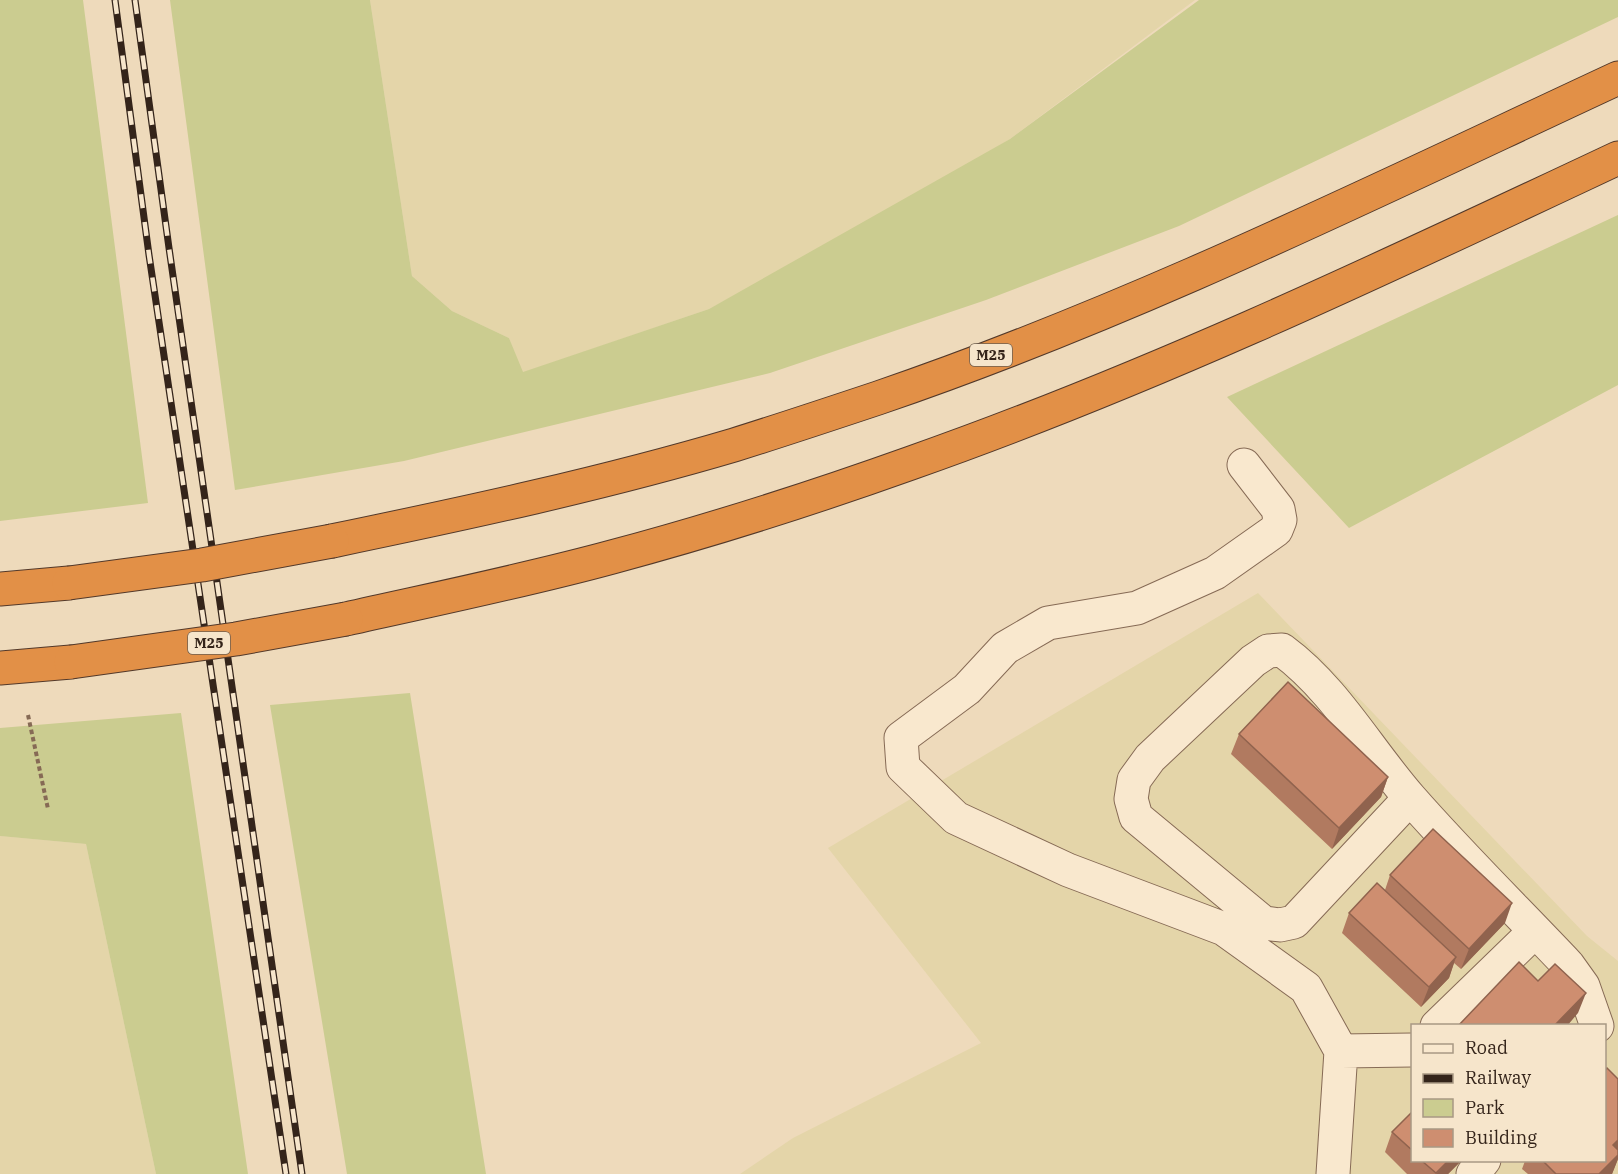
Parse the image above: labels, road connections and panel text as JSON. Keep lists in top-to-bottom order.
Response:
{
  "streets": {
    "highway": ["M25"]
  },
  "legend": [
    "Road",
    "Railway",
    "Park",
    "Building"
  ]
}
